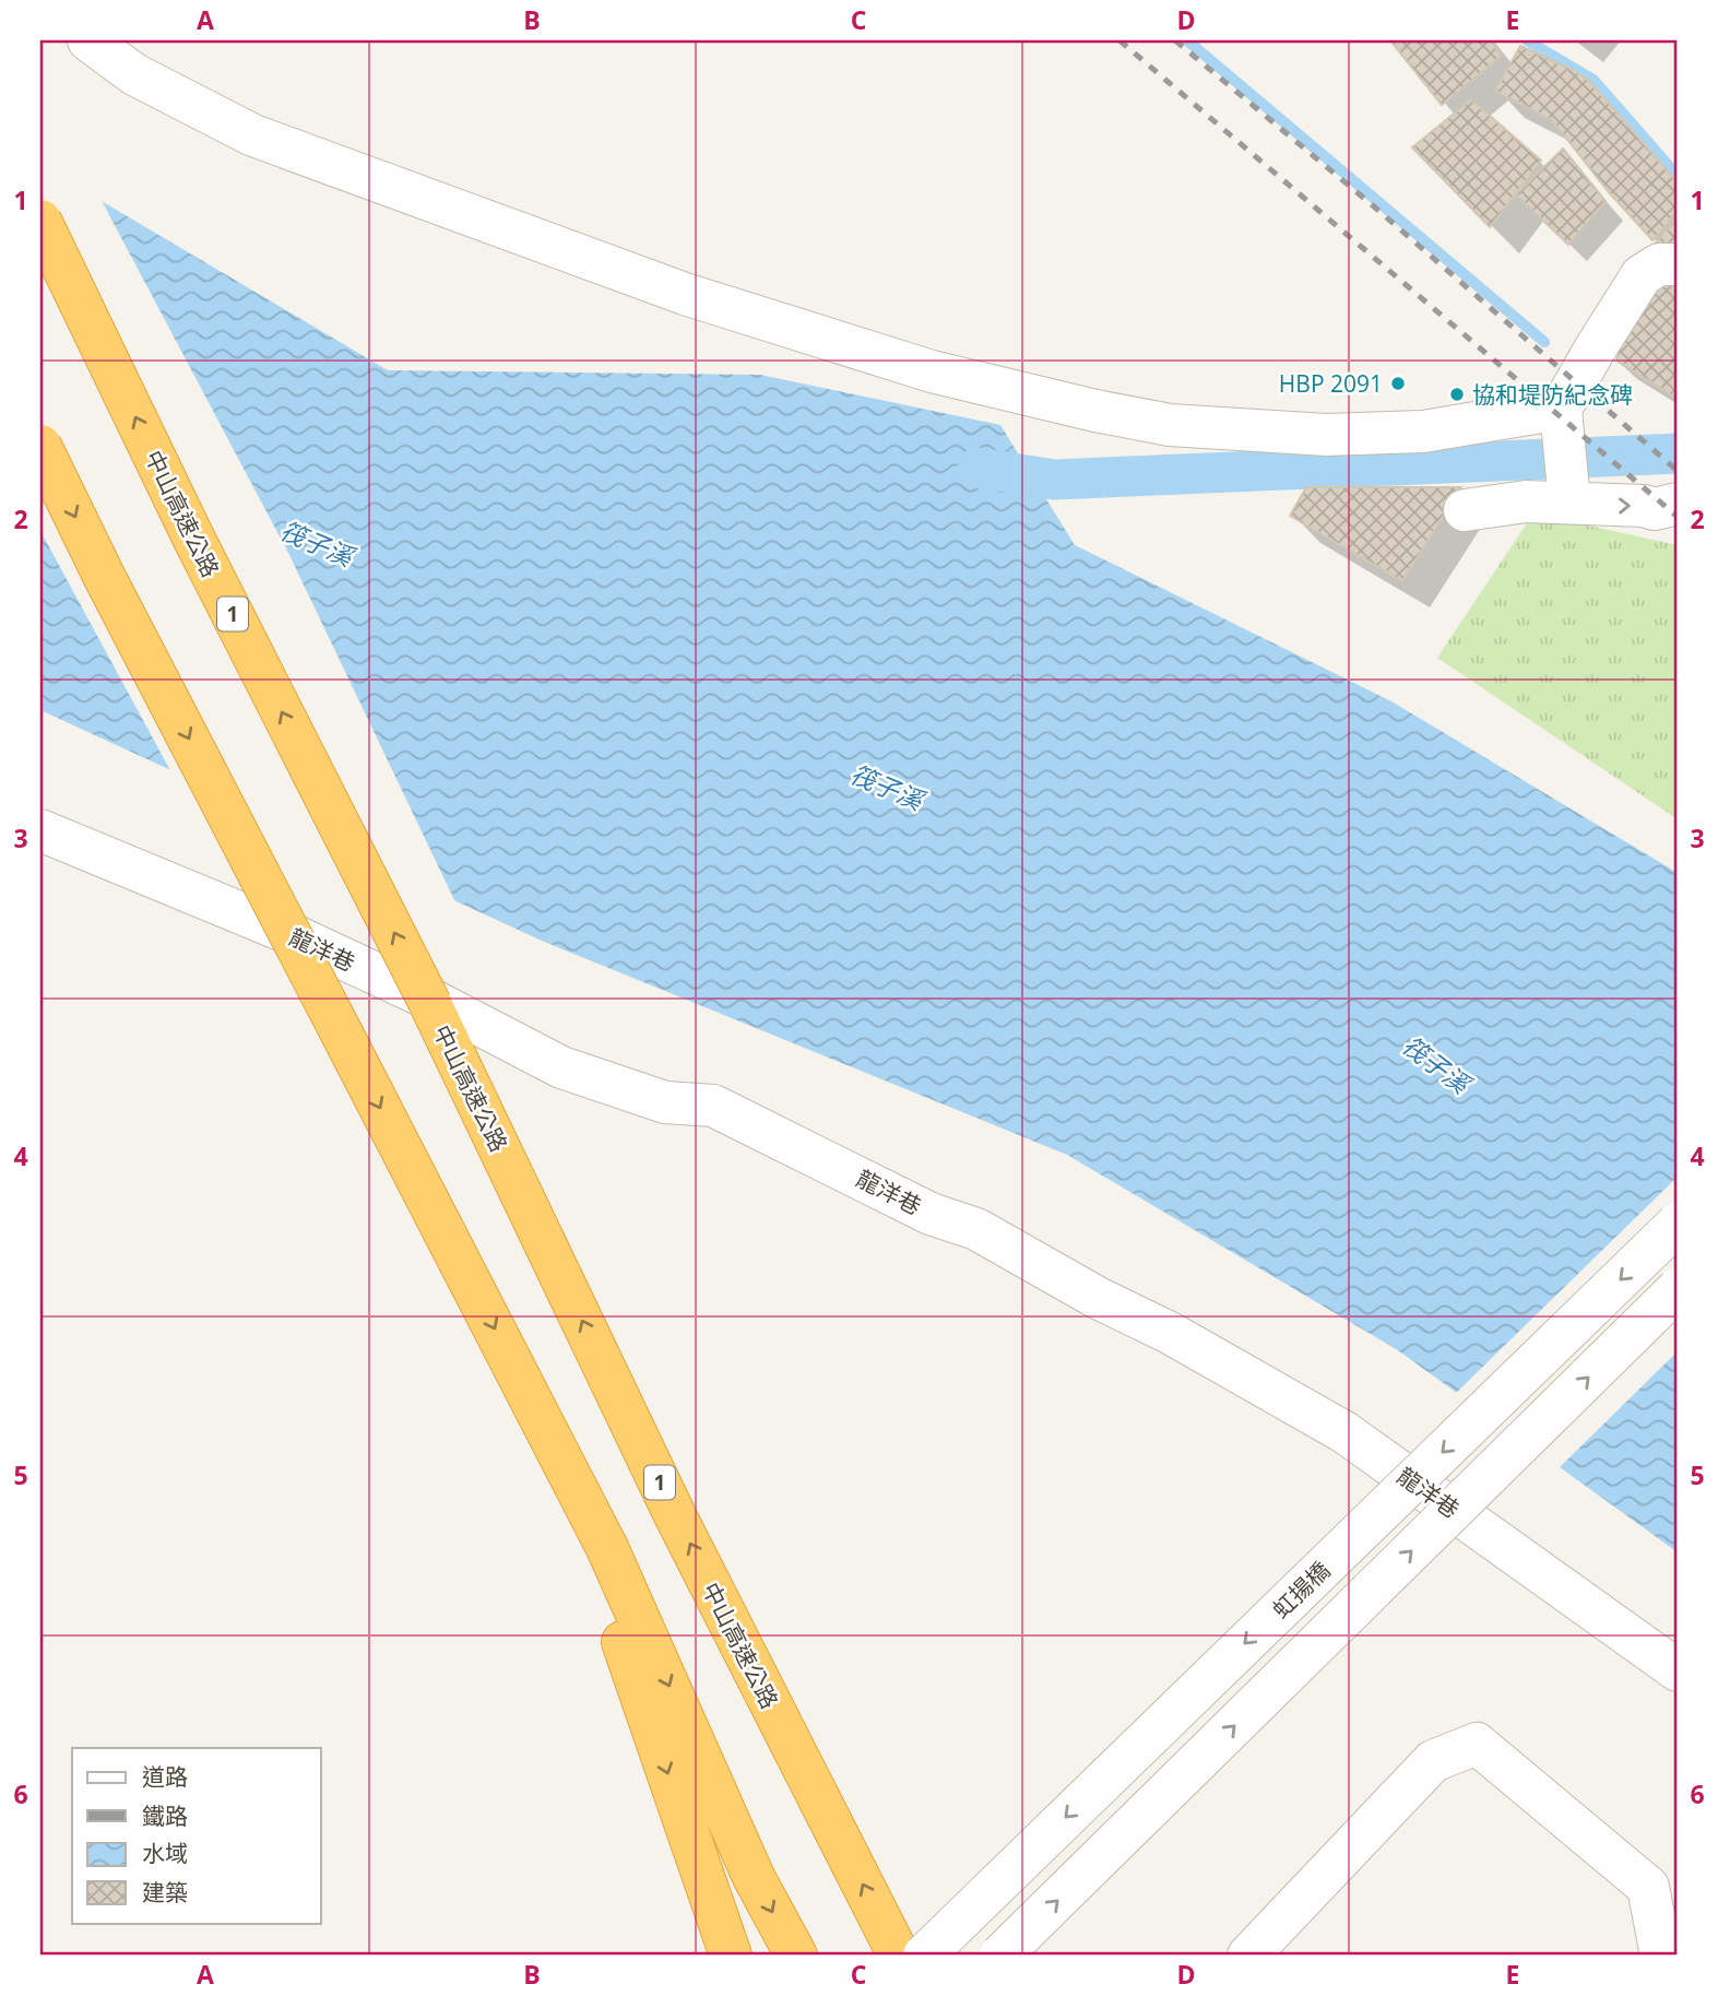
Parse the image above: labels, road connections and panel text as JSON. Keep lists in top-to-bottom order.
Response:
{
  "streets": {
    "highway": ["中山高速公路", "1"],
    "street": ["龍洋巷", "虹揚橋"]
  },
  "water": ["筏子溪"],
  "places": ["HBP 2091", "協和堤防紀念碑"],
  "legend": [
    "道路",
    "鐵路",
    "水域",
    "建築"
  ],
  "grid": {
    "columns": [
      "A",
      "B",
      "C",
      "D",
      "E"
    ],
    "rows": [
      "1",
      "2",
      "3",
      "4",
      "5",
      "6"
    ]
  }
}
